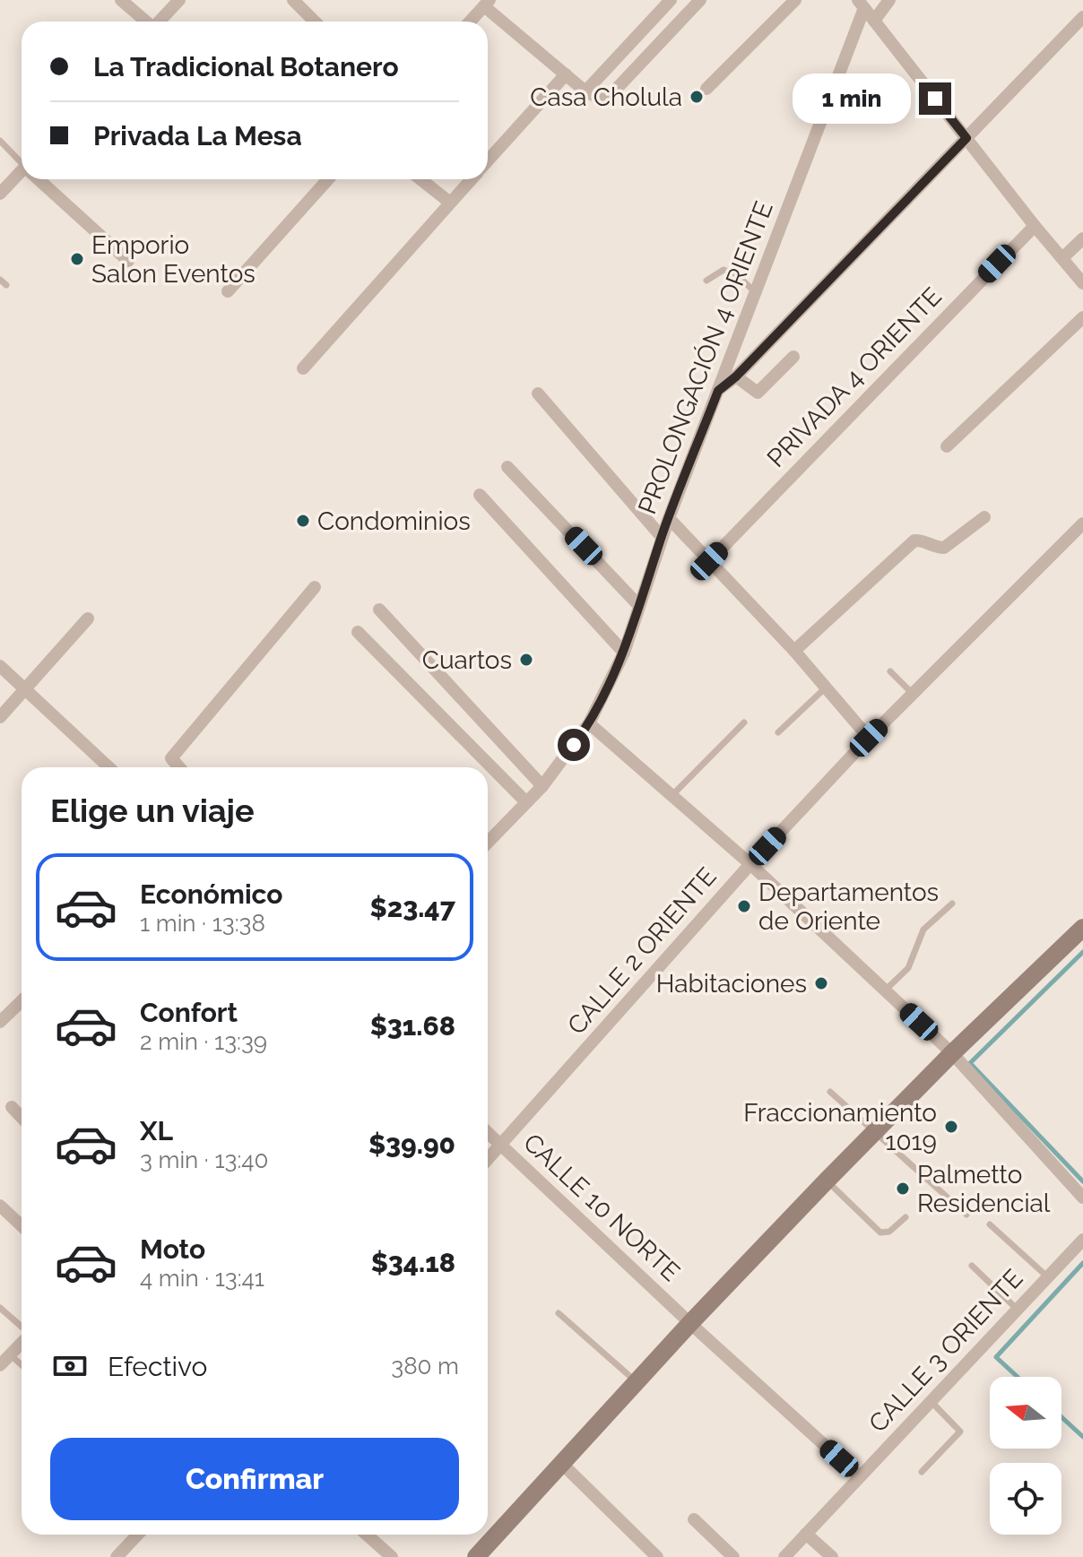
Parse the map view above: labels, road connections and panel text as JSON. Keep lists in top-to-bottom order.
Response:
{
  "streets": {
    "street": [
      "PROLONGACIÓN 4 ORIENTE",
      "PRIVADA 4 ORIENTE",
      "CALLE 2 ORIENTE",
      "CALLE 10 NORTE",
      "CALLE 3 ORIENTE"
    ]
  },
  "crossings": [
    ["CALLE 2 ORIENTE", "CALLE 10 NORTE"],
    ["CALLE 10 NORTE", "CALLE 3 ORIENTE"]
  ],
  "places": [
    "Casa Cholula",
    "Emporio Salon Eventos",
    "Condominios",
    "Cuartos",
    "Departamentos de Oriente",
    "Habitaciones",
    "Fraccionamiento 1019",
    "Palmetto Residencial"
  ],
  "north": "left",
  "page": {
    "banner": ["La Tradicional Botanero", "Privada La Mesa"],
    "bubble": "1 min",
    "heading": "Elige un viaje",
    "list": [
      {
        "name": "Económico",
        "note": "1 min · 13:38",
        "value": "$23.47"
      },
      {
        "name": "Confort",
        "note": "2 min · 13:39",
        "value": "$31.68"
      },
      {
        "name": "XL",
        "note": "3 min · 13:40",
        "value": "$39.90"
      },
      {
        "name": "Moto",
        "note": "4 min · 13:41",
        "value": "$34.18"
      }
    ],
    "pay": ["Efectivo", "380 m"],
    "buttons": "Confirmar"
  }
}
